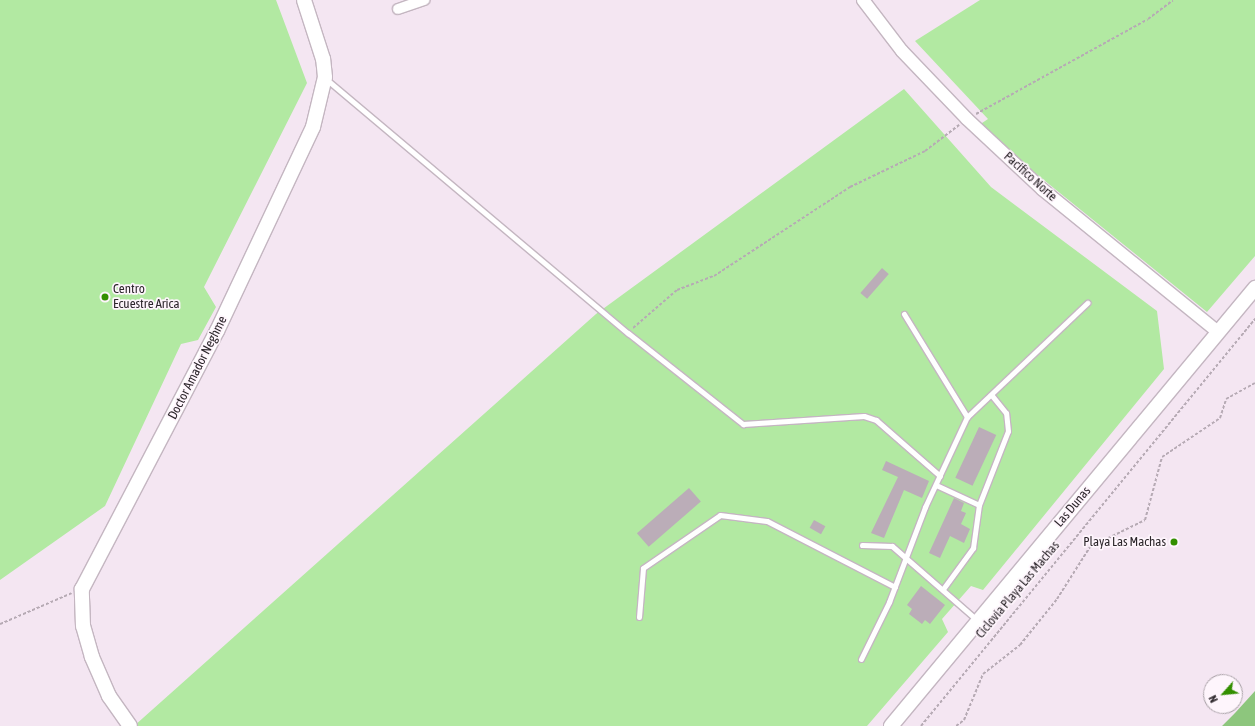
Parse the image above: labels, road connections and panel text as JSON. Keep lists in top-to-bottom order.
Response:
{
  "streets": {
    "main road": ["Doctor Amador Neghme", "Las Dunas"],
    "street": ["Pacífico Norte"],
    "path": ["Ciclovía Playa Las Machas"]
  },
  "crossings": [
    ["Pacífico Norte", "Las Dunas"]
  ],
  "places": ["Centro Ecuestre Arica", "Playa Las Machas"],
  "north": "bottom left"
}
